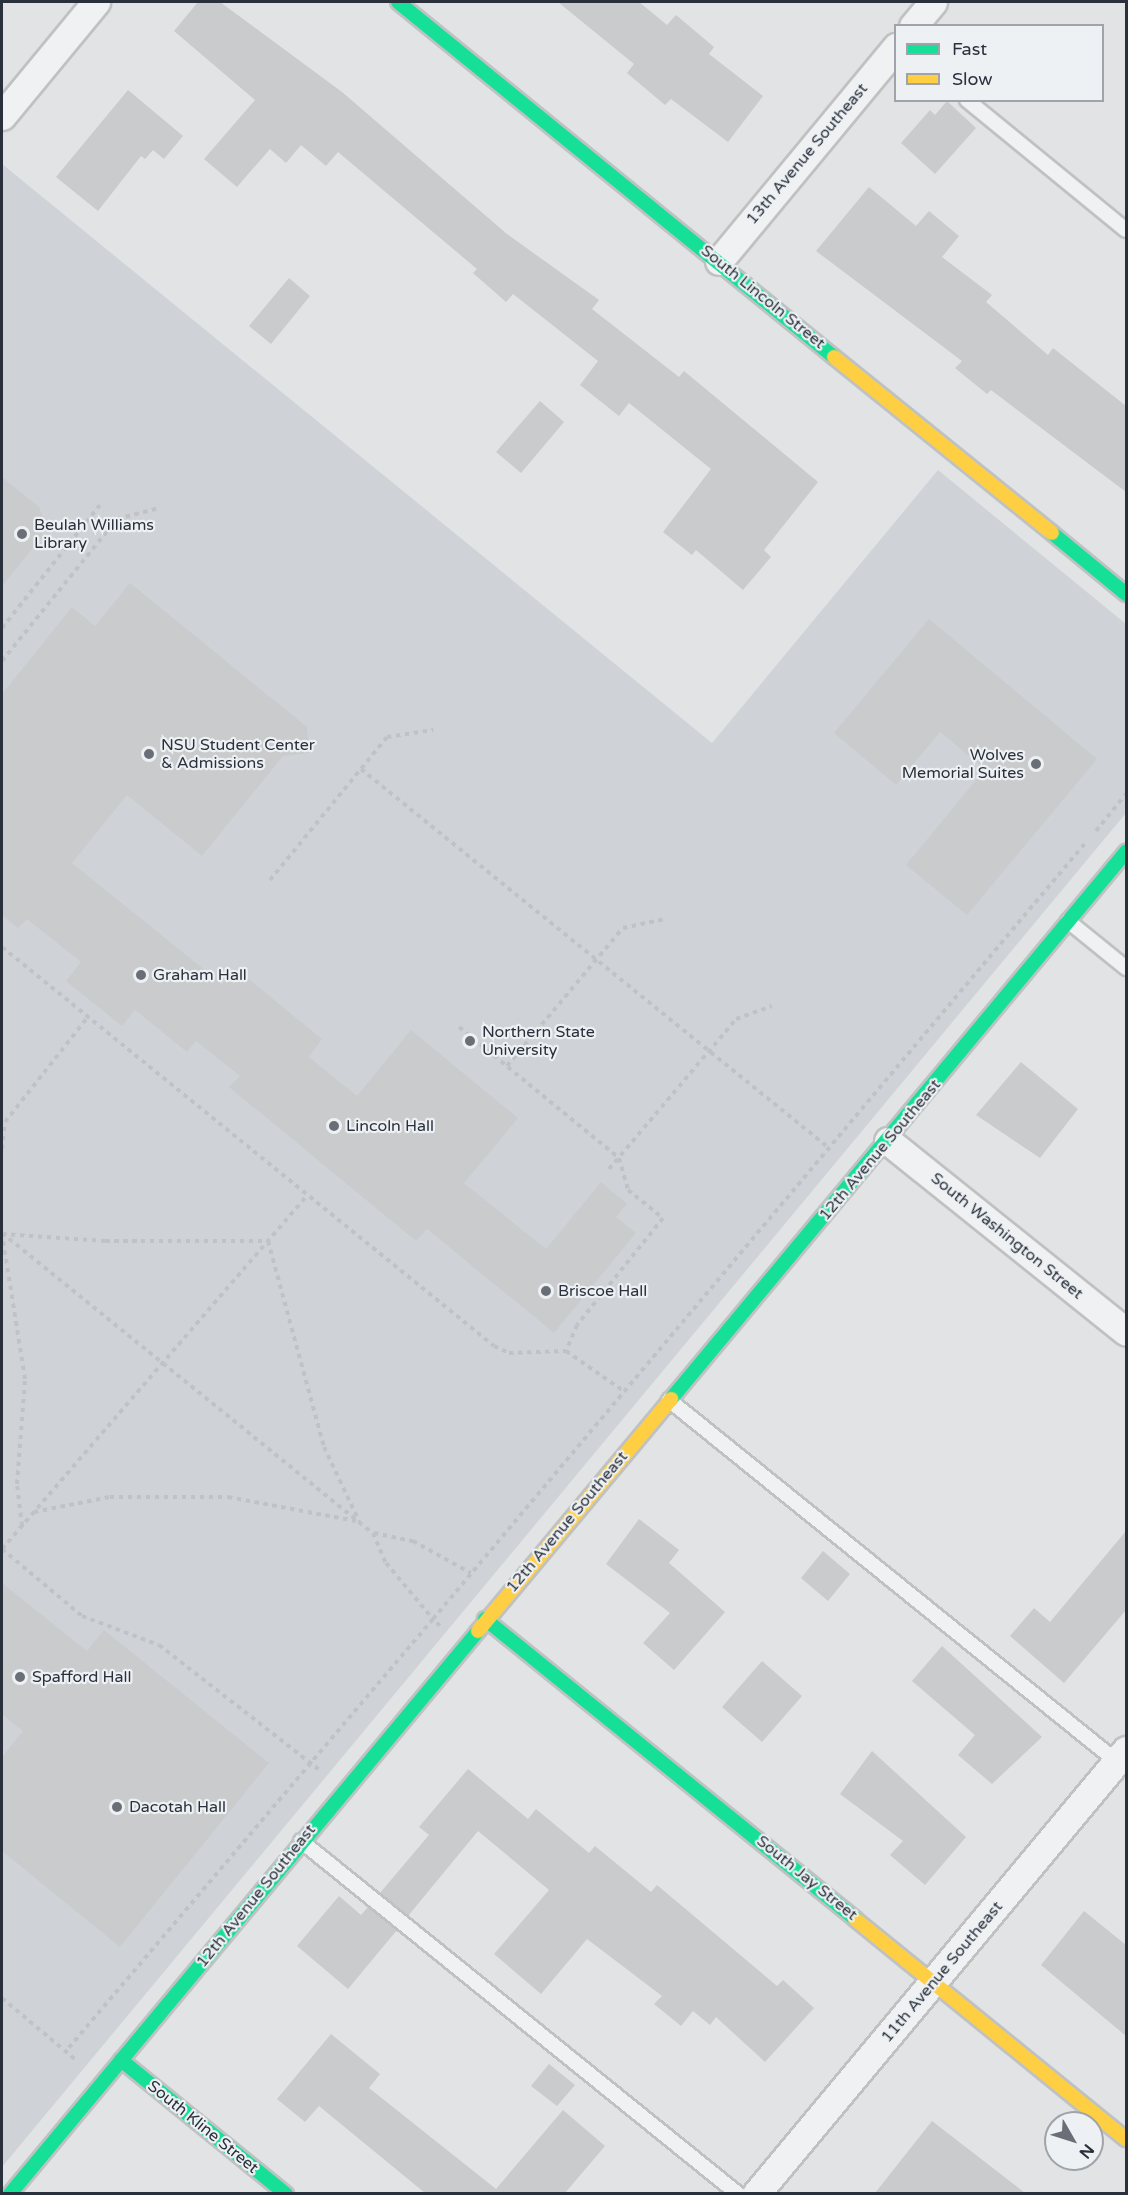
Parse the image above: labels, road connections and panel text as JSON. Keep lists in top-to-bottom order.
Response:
{
  "streets": {
    "street": [
      "13th Avenue Southeast",
      "South Lincoln Street",
      "12th Avenue Southeast",
      "South Washington Street",
      "South Jay Street",
      "11th Avenue Southeast",
      "South Kline Street"
    ]
  },
  "crossings": [
    ["13th Avenue Southeast", "South Lincoln Street"],
    ["12th Avenue Southeast", "South Washington Street"],
    ["12th Avenue Southeast", "South Jay Street"],
    ["12th Avenue Southeast", "South Kline Street"],
    ["South Jay Street", "11th Avenue Southeast"]
  ],
  "places": [
    "Beulah Williams Library",
    "NSU Student Center & Admissions",
    "Wolves Memorial Suites",
    "Graham Hall",
    "Northern State University",
    "Lincoln Hall",
    "Briscoe Hall",
    "Spafford Hall",
    "Dacotah Hall"
  ],
  "legend": ["Fast", "Slow"],
  "north": "bottom right"
}
